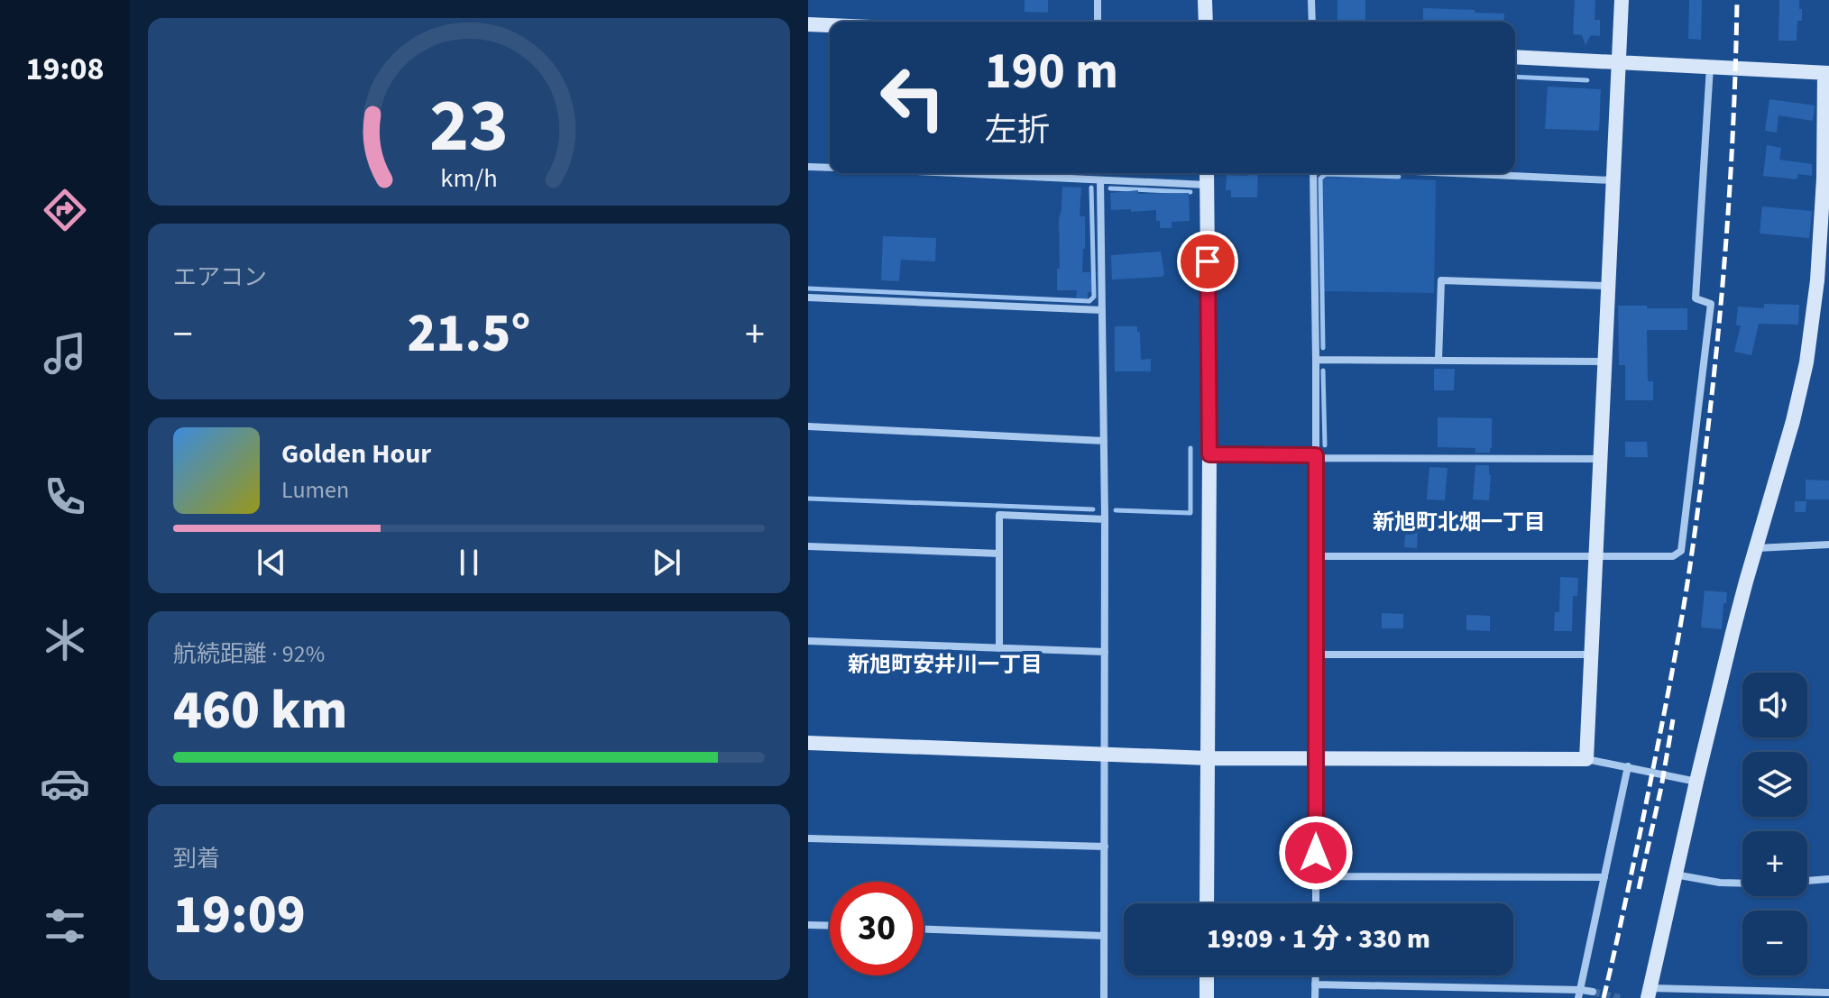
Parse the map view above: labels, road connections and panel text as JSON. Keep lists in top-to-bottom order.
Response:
{
  "districts": ["新旭町北畑一丁目", "新旭町安井川一丁目"],
  "page": {
    "tabs": "19:08",
    "turn": ["190 m", "左折"],
    "tile": [
      "エアコン",
      ["航続距離 · 92%", "460 km"],
      ["到着", "19:09"]
    ],
    "heat": ["−", "21.5°", "+"],
    "song": ["Golden Hour", "Lumen"],
    "map_buttons": ["+", "−"],
    "limit": "30",
    "trip": "19:09 · 1 分 · 330 m",
    "gauge": ["23", "km/h"]
  }
}
